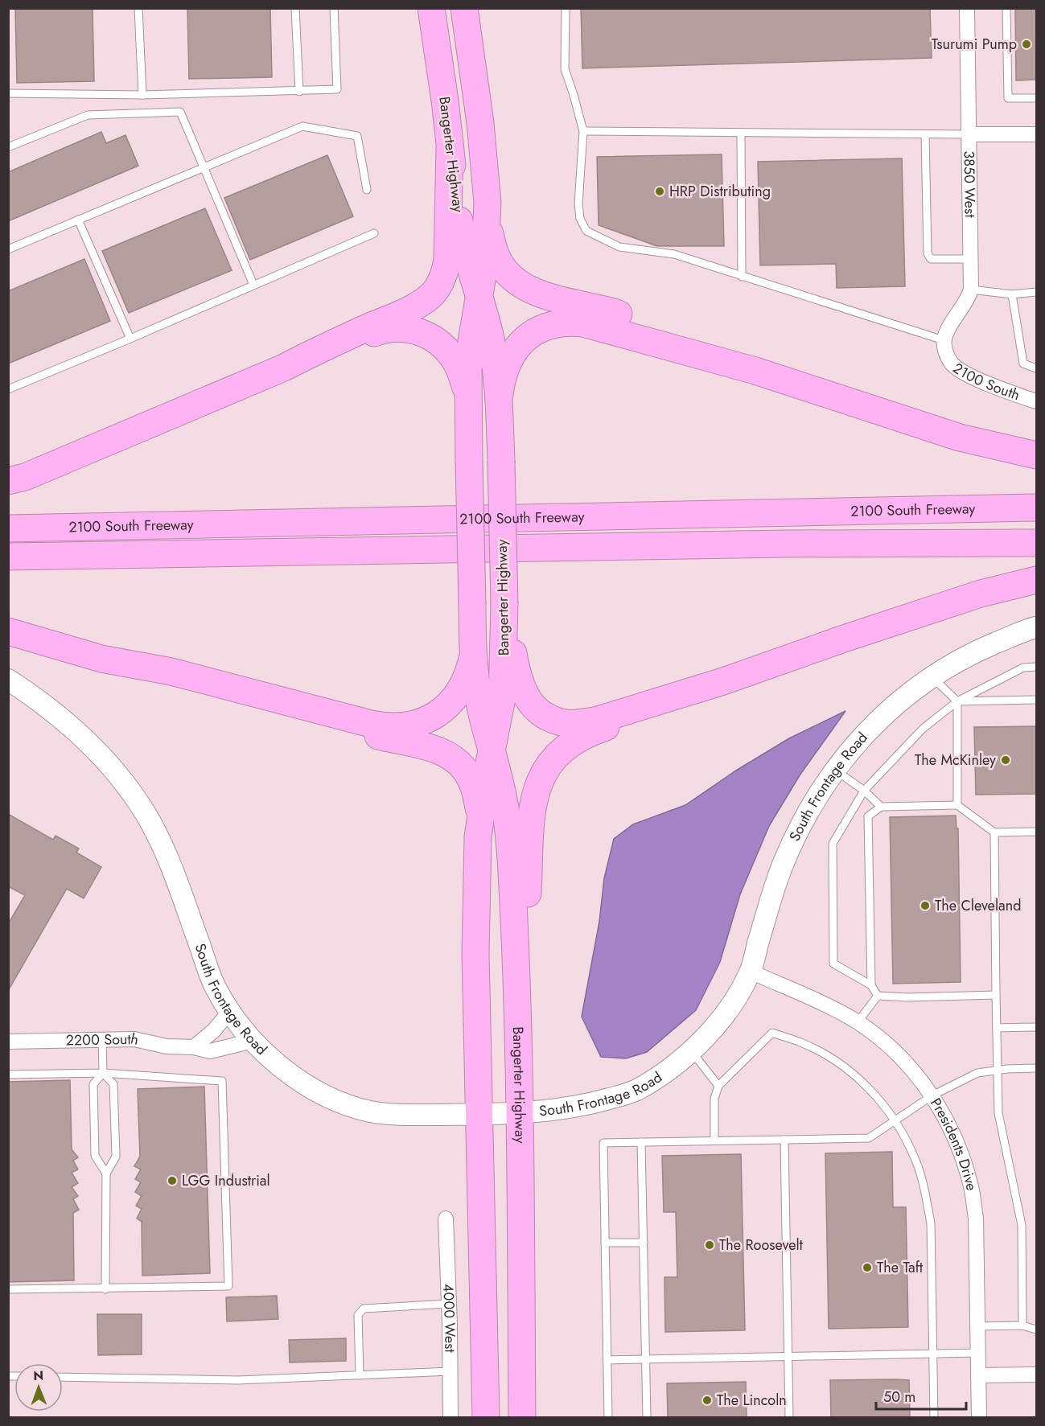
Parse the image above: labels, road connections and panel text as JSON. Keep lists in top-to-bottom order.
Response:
{
  "streets": {
    "highway": ["Bangerter Highway", "2100 South Freeway"],
    "street": [
      "3850 West",
      "2100 South",
      "South Frontage Road",
      "2200 South",
      "Presidents Drive",
      "4000 West"
    ]
  },
  "crossings": [
    ["Bangerter Highway", "South Frontage Road"],
    ["3850 West", "2100 South"],
    ["South Frontage Road", "2200 South"],
    ["South Frontage Road", "Presidents Drive"]
  ],
  "places": [
    "Tsurumi Pump",
    "HRP Distributing",
    "The McKinley",
    "The Cleveland",
    "LGG Industrial",
    "The Roosevelt",
    "The Taft",
    "The Lincoln"
  ],
  "scale_bar": "50 m",
  "north": "top"
}
